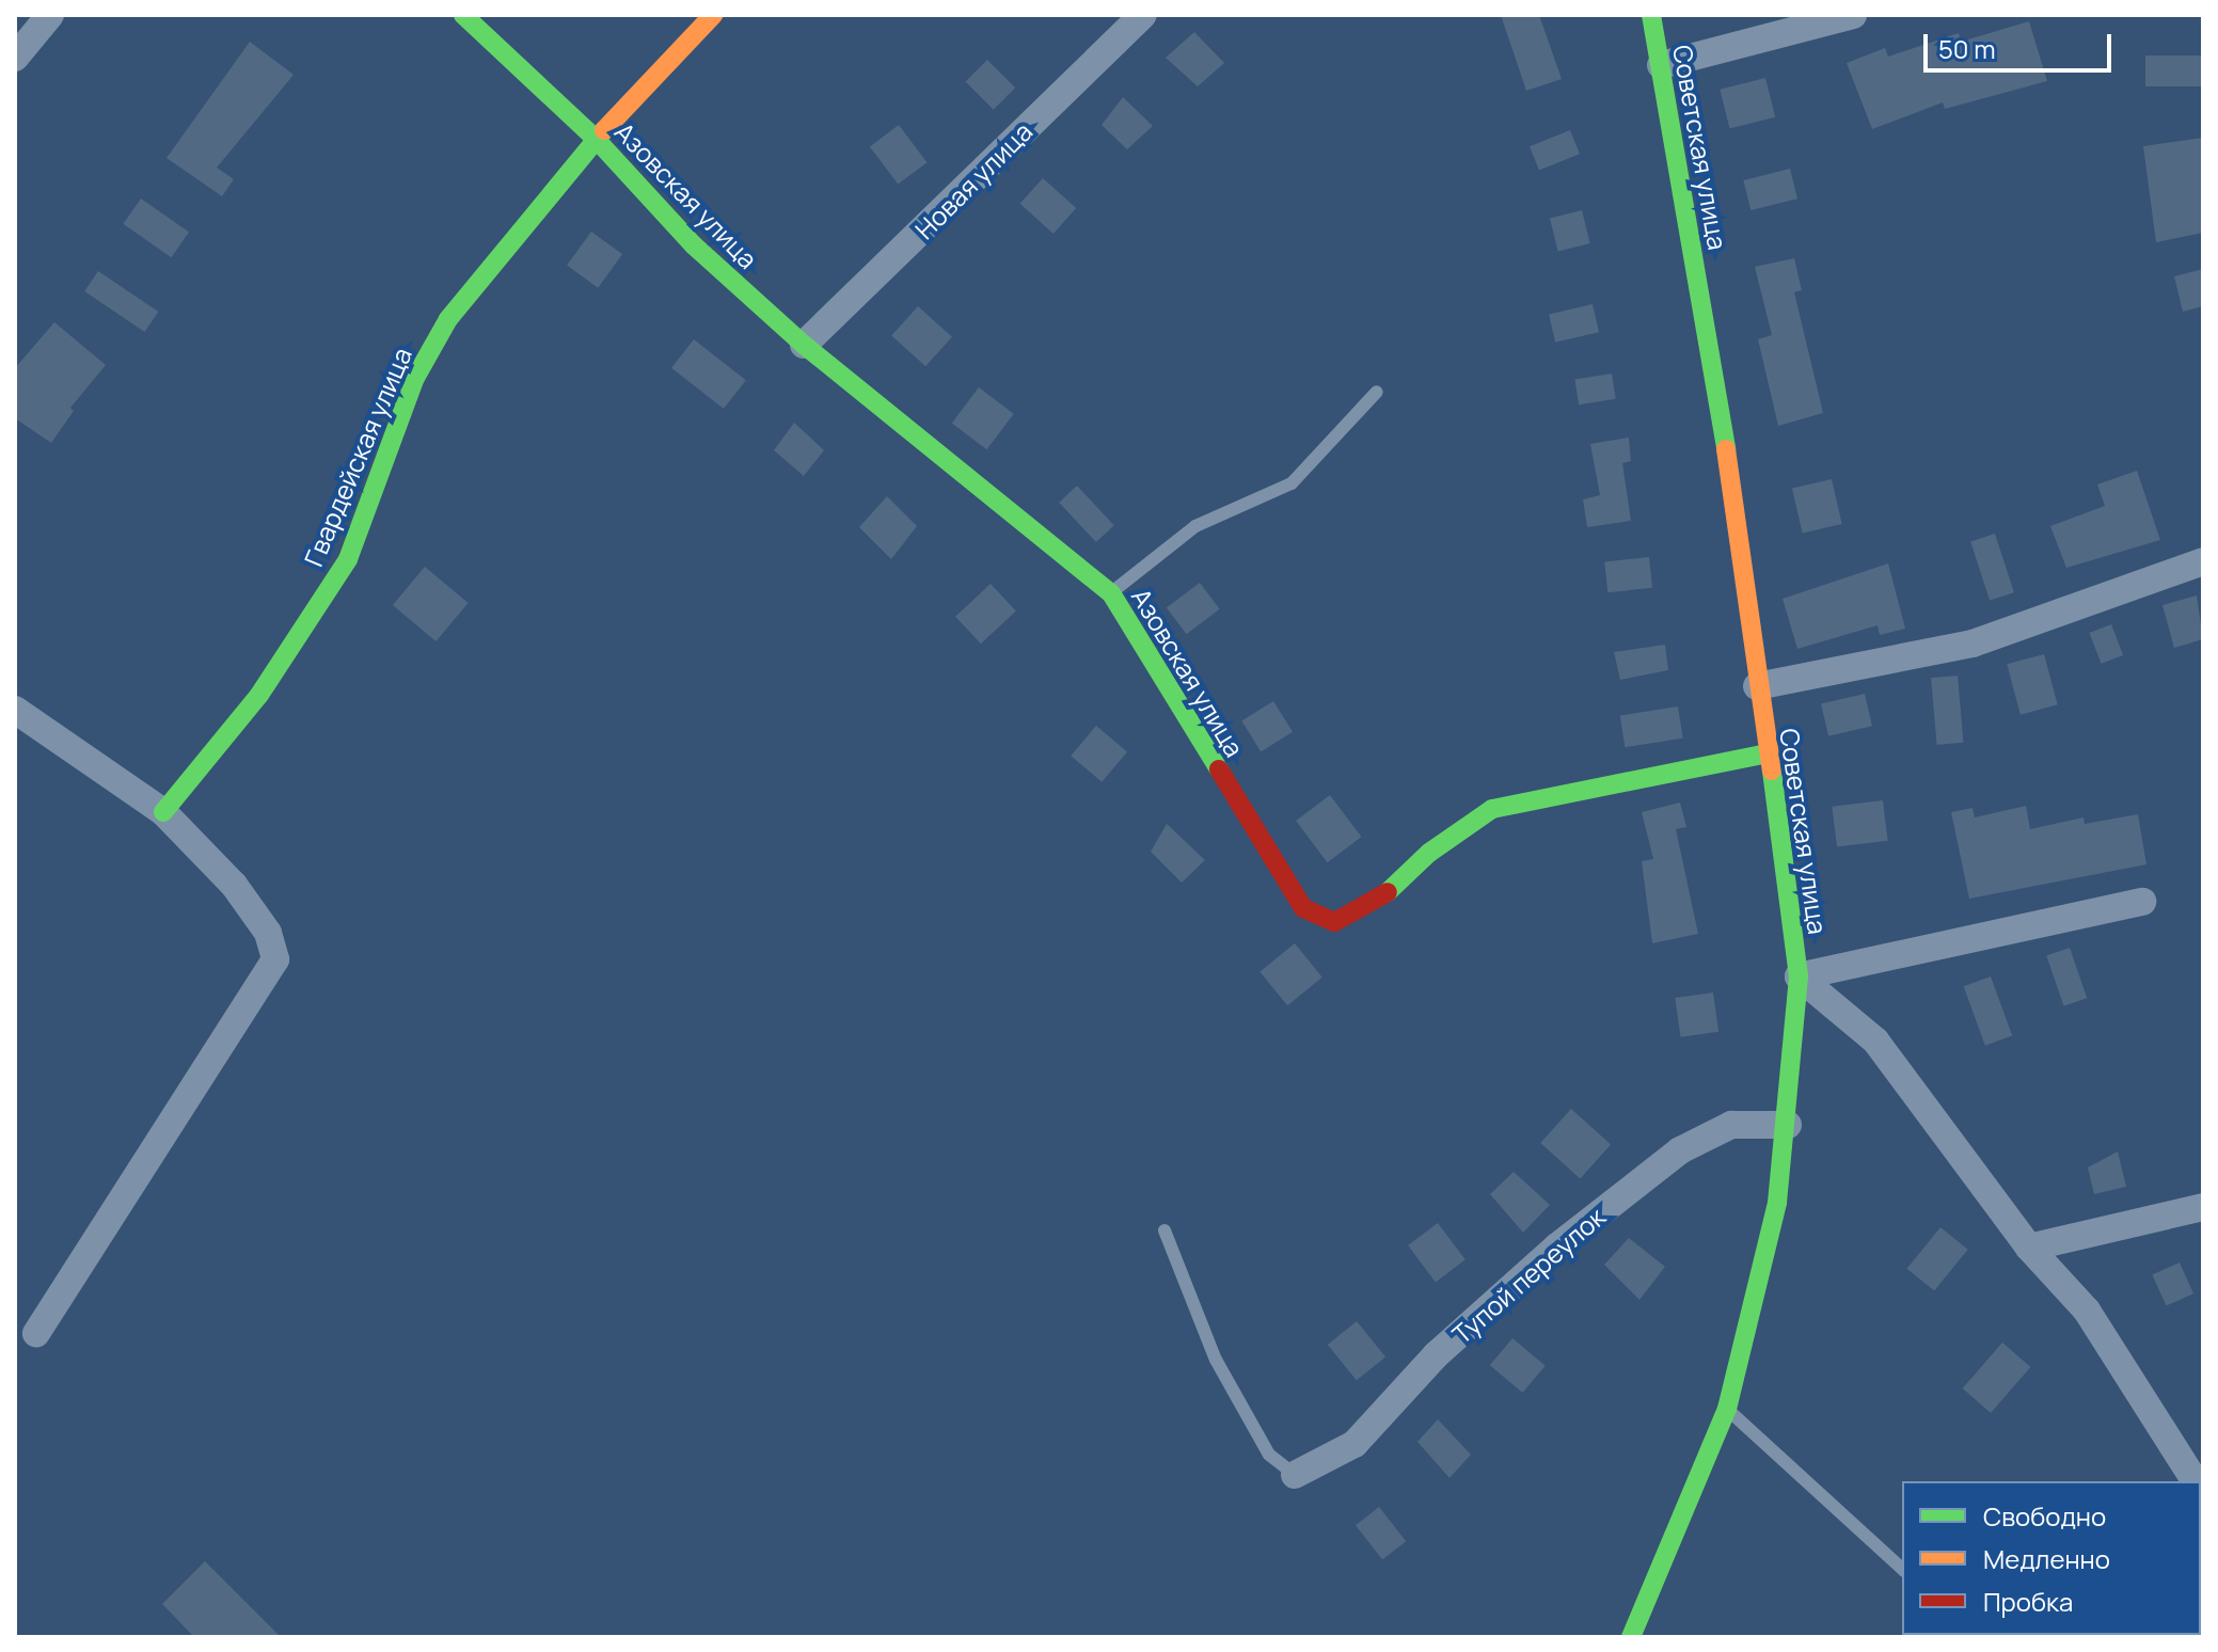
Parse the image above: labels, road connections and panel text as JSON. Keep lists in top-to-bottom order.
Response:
{
  "streets": {
    "street": [
      "Советская улица",
      "Новая улица",
      "Азовская улица",
      "Гвардейская улица",
      "Тупой переулок"
    ]
  },
  "crossings": [
    ["Советская улица", "Азовская улица"],
    ["Советская улица", "Тупой переулок"],
    ["Новая улица", "Азовская улица"],
    ["Азовская улица", "Гвардейская улица"]
  ],
  "legend": ["Свободно", "Медленно", "Пробка"],
  "scale_bar": "50 m"
}
